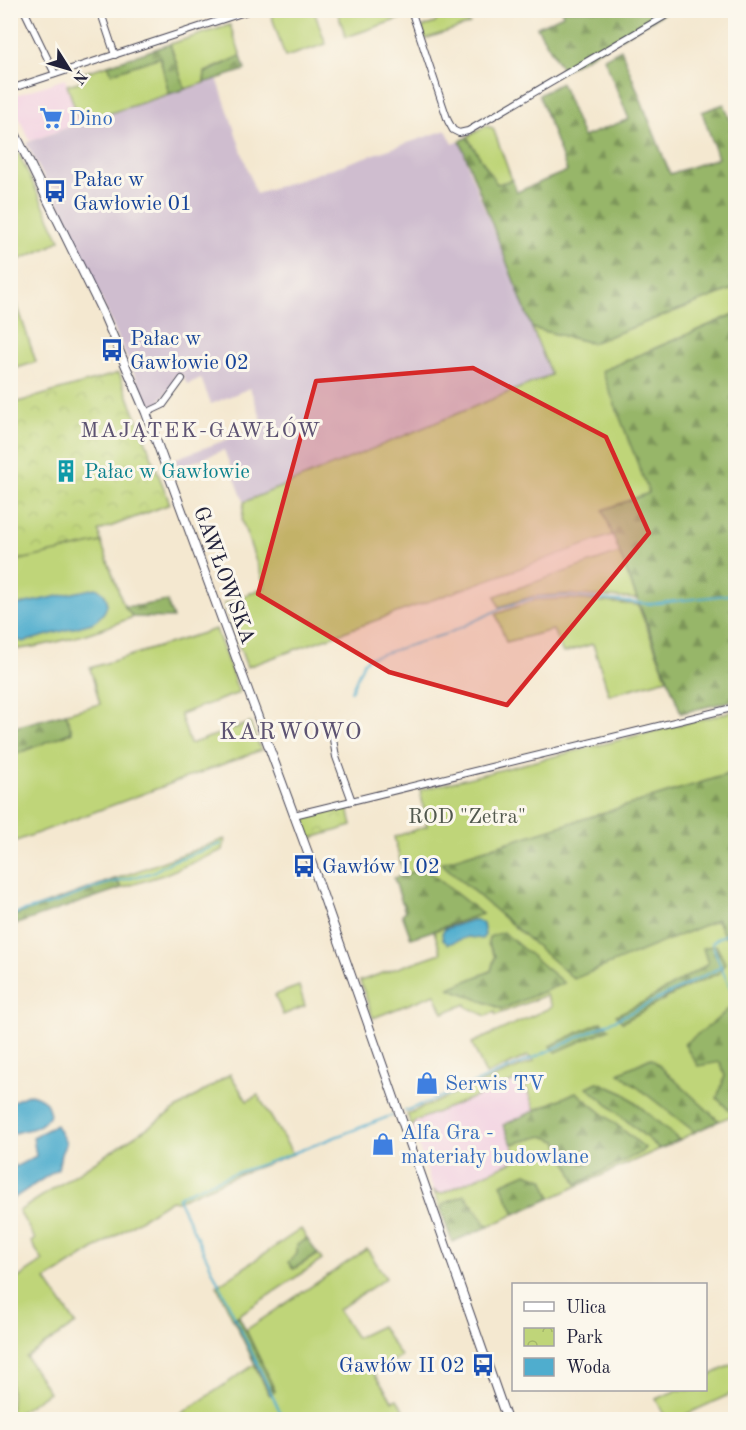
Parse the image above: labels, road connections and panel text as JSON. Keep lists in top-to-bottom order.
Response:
{
  "streets": {
    "street": ["GAWŁOWSKA"]
  },
  "districts": ["MAJĄTEK-GAWŁÓW", "KARWOWO"],
  "parks": ["ROD \"Zetra\""],
  "places": {
    "supermarket": ["Dino"],
    "bus stop": [
      "Pałac w Gawłowie 01",
      "Pałac w Gawłowie 02",
      "Gawłów I 02",
      "Gawłów II 02"
    ],
    "building": ["Pałac w Gawłowie"],
    "shop": ["Serwis TV", "Alfa Gra - materiały budowlane"]
  },
  "legend": ["Ulica", "Park", "Woda"],
  "north": "bottom right"
}
